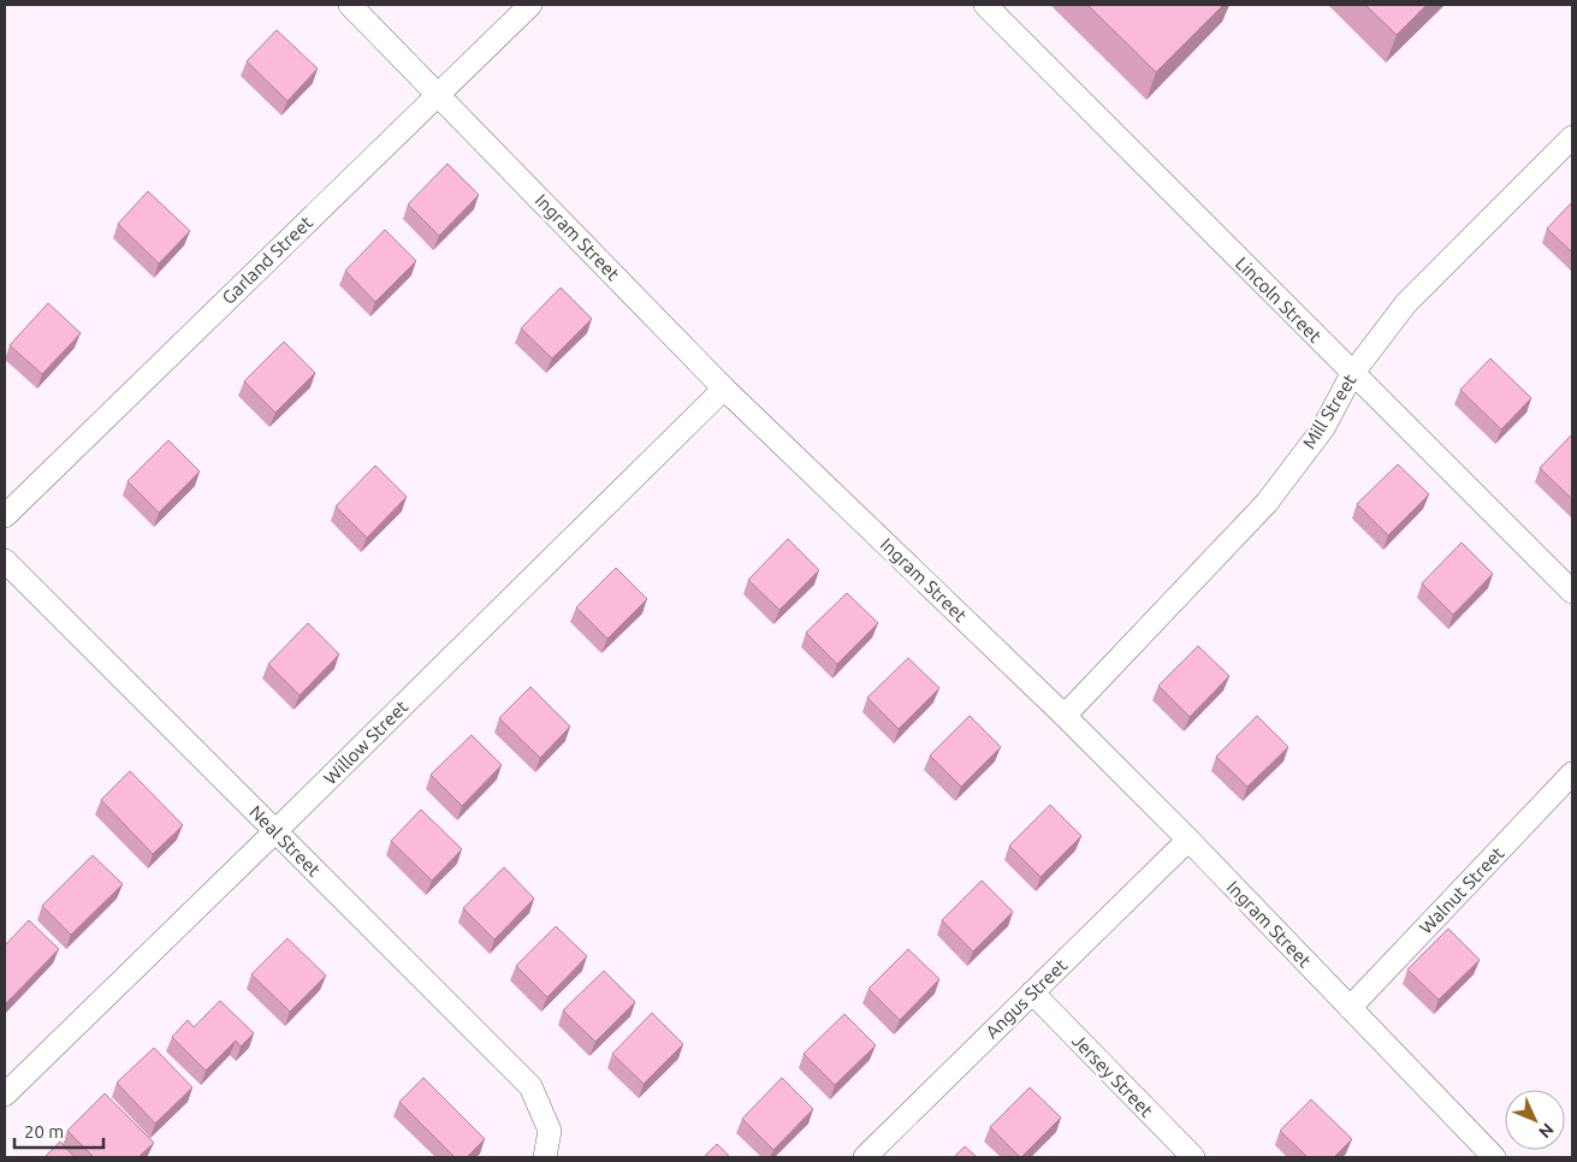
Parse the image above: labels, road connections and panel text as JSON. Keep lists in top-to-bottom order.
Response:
{
  "streets": {
    "street": [
      "Ingram Street",
      "Garland Street",
      "Lincoln Street",
      "Mill Street",
      "Willow Street",
      "Neal Street",
      "Walnut Street",
      "Angus Street",
      "Jersey Street"
    ]
  },
  "crossings": [
    ["Ingram Street", "Garland Street"],
    ["Ingram Street", "Mill Street"],
    ["Ingram Street", "Willow Street"],
    ["Ingram Street", "Walnut Street"],
    ["Ingram Street", "Angus Street"],
    ["Lincoln Street", "Mill Street"],
    ["Willow Street", "Neal Street"],
    ["Angus Street", "Jersey Street"]
  ],
  "scale_bar": "20 m",
  "north": "bottom right"
}
